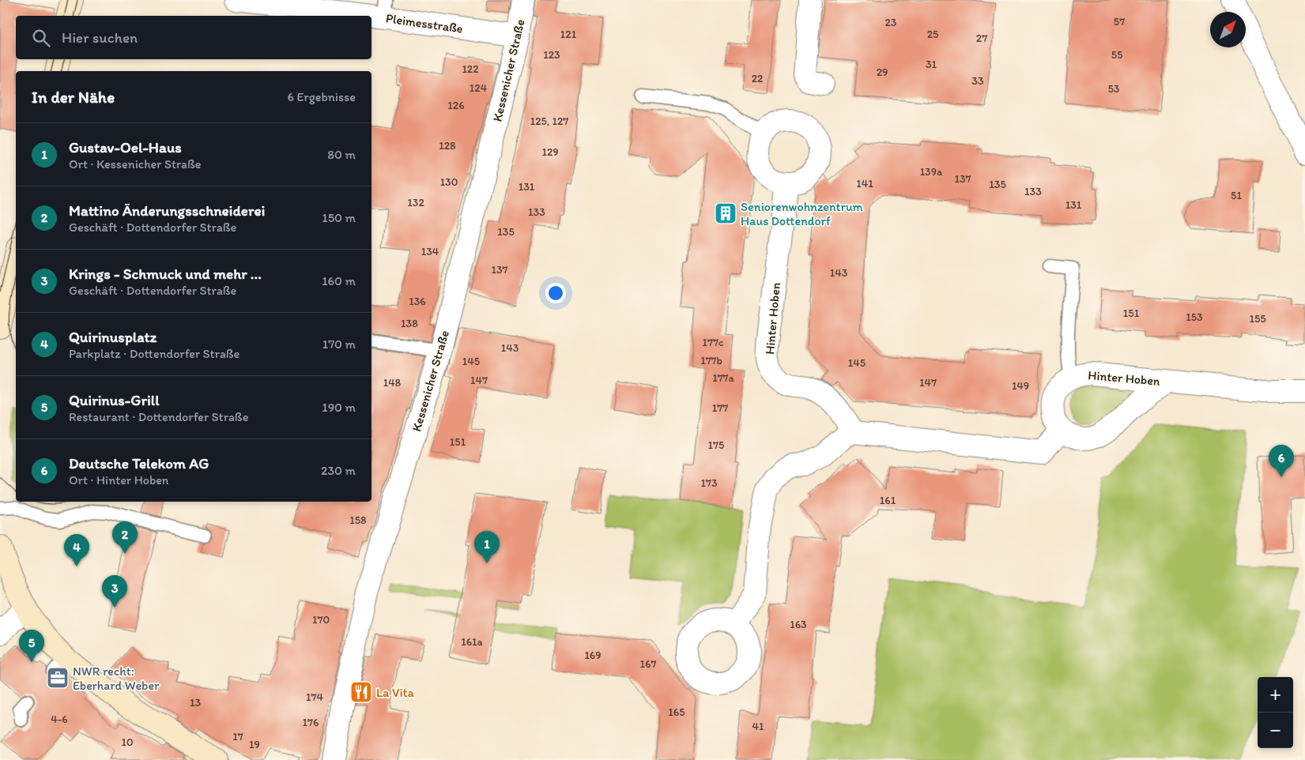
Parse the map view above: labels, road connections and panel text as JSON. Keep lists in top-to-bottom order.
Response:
{
  "streets": {
    "street": ["Pleimesstraße", "Kessenicher Straße", "Hinter Hoben"]
  },
  "crossings": [
    ["Pleimesstraße", "Kessenicher Straße"]
  ],
  "places": {
    "building": ["Seniorenwohnzentrum Haus Dottendorf"],
    "office": ["NWR recht: Eberhard Weber"],
    "restaurant": ["La Vita"]
  },
  "house_numbers": [
    "57",
    "23",
    "121",
    "25",
    "27",
    "123",
    "55",
    "31",
    "122",
    "29",
    "22",
    "33",
    "124",
    "53",
    "126",
    "125, 127",
    "128",
    "129",
    "139a",
    "137",
    "130",
    "141",
    "135",
    "131",
    "133",
    "51",
    "132",
    "131",
    "133",
    "135",
    "134",
    "137",
    "143",
    "136",
    "151",
    "153",
    "155",
    "138",
    "177c",
    "143",
    "177b",
    "145",
    "145",
    "177a",
    "147",
    "148",
    "147",
    "149",
    "177",
    "151",
    "175",
    "173",
    "161",
    "158",
    "170",
    "163",
    "161a",
    "169",
    "167",
    "174",
    "13",
    "165",
    "4-6",
    "176",
    "41",
    "17",
    "10",
    "19"
  ],
  "north": "top right",
  "page": {
    "search": "Hier suchen",
    "heading": ["In der Nähe", "6 Ergebnisse"],
    "list": [
      {
        "mark": "1",
        "name": "Gustav-Oel-Haus",
        "note": "Ort · Kessenicher Straße",
        "value": "80 m"
      },
      {
        "mark": "2",
        "name": "Mattino Änderungsschneiderei",
        "note": "Geschäft · Dottendorfer Straße",
        "value": "150 m"
      },
      {
        "mark": "3",
        "name": "Krings - Schmuck und mehr ...",
        "note": "Geschäft · Dottendorfer Straße",
        "value": "160 m"
      },
      {
        "mark": "4",
        "name": "Quirinusplatz",
        "note": "Parkplatz · Dottendorfer Straße",
        "value": "170 m"
      },
      {
        "mark": "5",
        "name": "Quirinus-Grill",
        "note": "Restaurant · Dottendorfer Straße",
        "value": "190 m"
      },
      {
        "mark": "6",
        "name": "Deutsche Telekom AG",
        "note": "Ort · Hinter Hoben",
        "value": "230 m"
      }
    ],
    "pins": [
      "6",
      "2",
      "1",
      "4",
      "3",
      "5"
    ],
    "map_buttons": ["+", "−"]
  }
}
